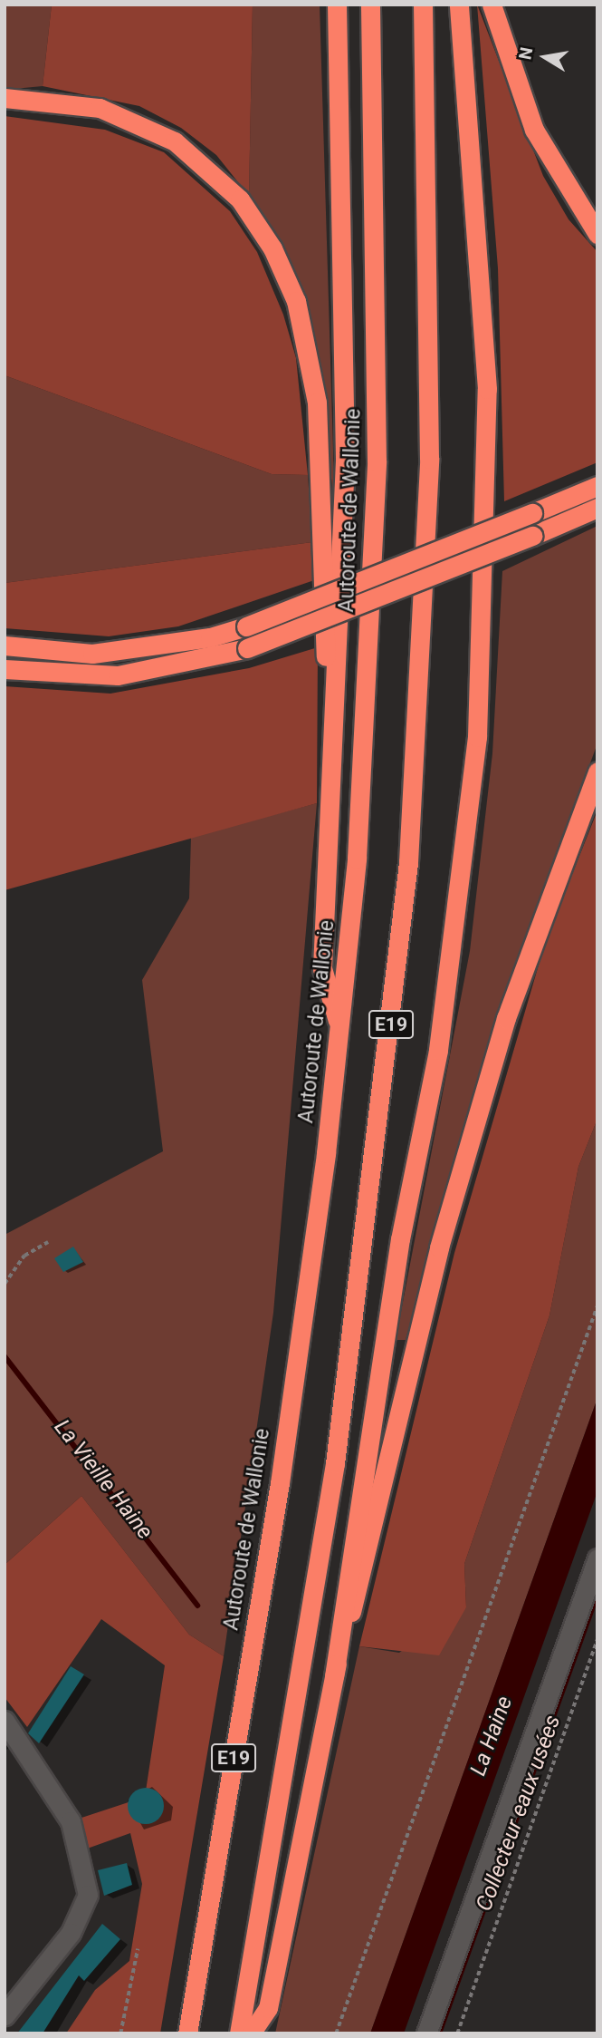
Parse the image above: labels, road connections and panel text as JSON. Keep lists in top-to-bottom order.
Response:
{
  "streets": {
    "highway": ["Autoroute de Wallonie", "E19"]
  },
  "water": ["La Vieille Haine", "La Haine", "Collecteur eaux usées"],
  "north": "left"
}
